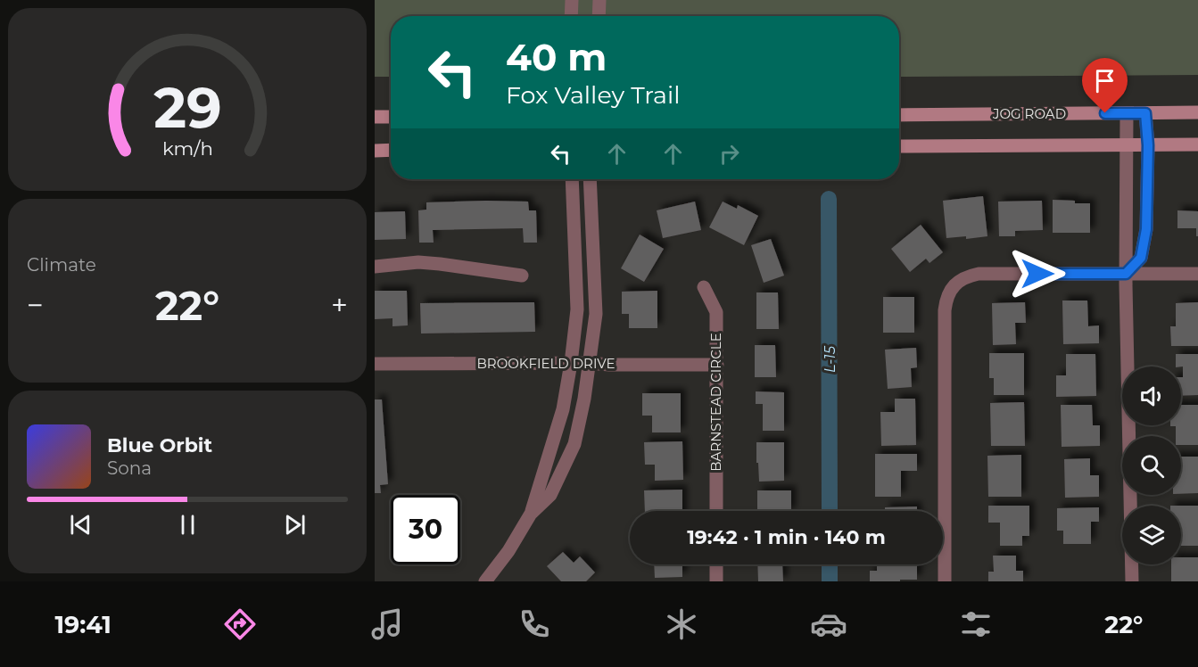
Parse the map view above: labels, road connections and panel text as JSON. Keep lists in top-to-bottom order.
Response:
{
  "streets": {
    "main road": ["JOG ROAD"],
    "street": ["BROOKFIELD DRIVE", "BARNSTEAD CIRCLE"]
  },
  "crossings": [
    ["BROOKFIELD DRIVE", "BARNSTEAD CIRCLE"]
  ],
  "water": ["L-15"],
  "page": {
    "turn": ["40 m", "Fox Valley Trail"],
    "tile": "Climate",
    "heat": ["−", "22°", "+"],
    "song": ["Blue Orbit", "Sona"],
    "limit": "30",
    "trip": "19:42 · 1 min · 140 m",
    "tabs": ["19:41", "22°"],
    "gauge": ["29", "km/h"]
  }
}
